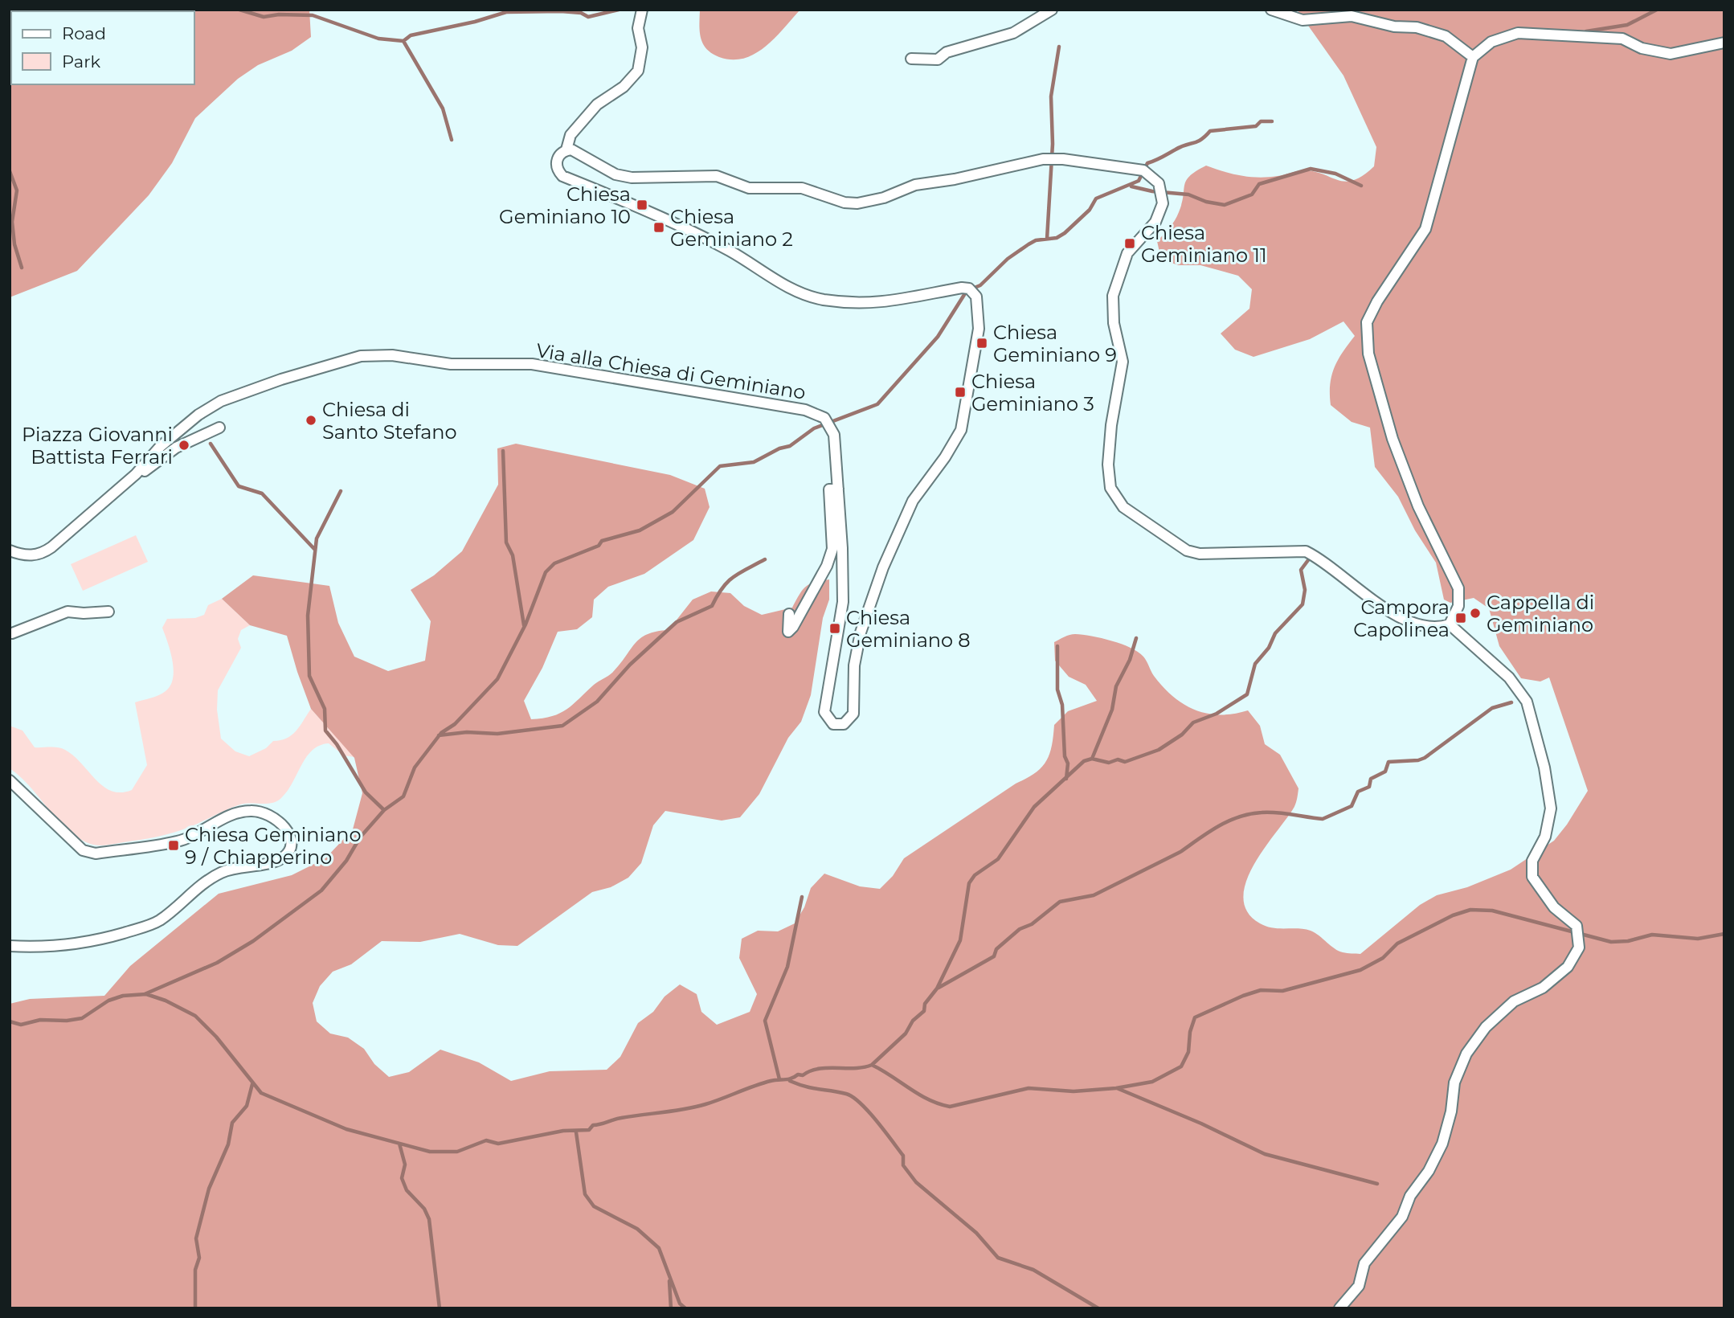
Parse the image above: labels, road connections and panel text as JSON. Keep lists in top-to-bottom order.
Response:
{
  "streets": {
    "street": ["Via alla Chiesa di Geminiano"]
  },
  "places": {
    "transit": [
      "Chiesa Geminiano 10",
      "Chiesa Geminiano 2",
      "Chiesa Geminiano 11",
      "Chiesa Geminiano 9",
      "Chiesa Geminiano 3",
      "Campora Capolinea",
      "Chiesa Geminiano 8",
      "Chiesa Geminiano 9 / Chiapperino"
    ],
    "other": ["Chiesa di Santo Stefano", "Piazza Giovanni Battista Ferrari", "Cappella di Geminiano"]
  },
  "legend": ["Road", "Park"]
}
